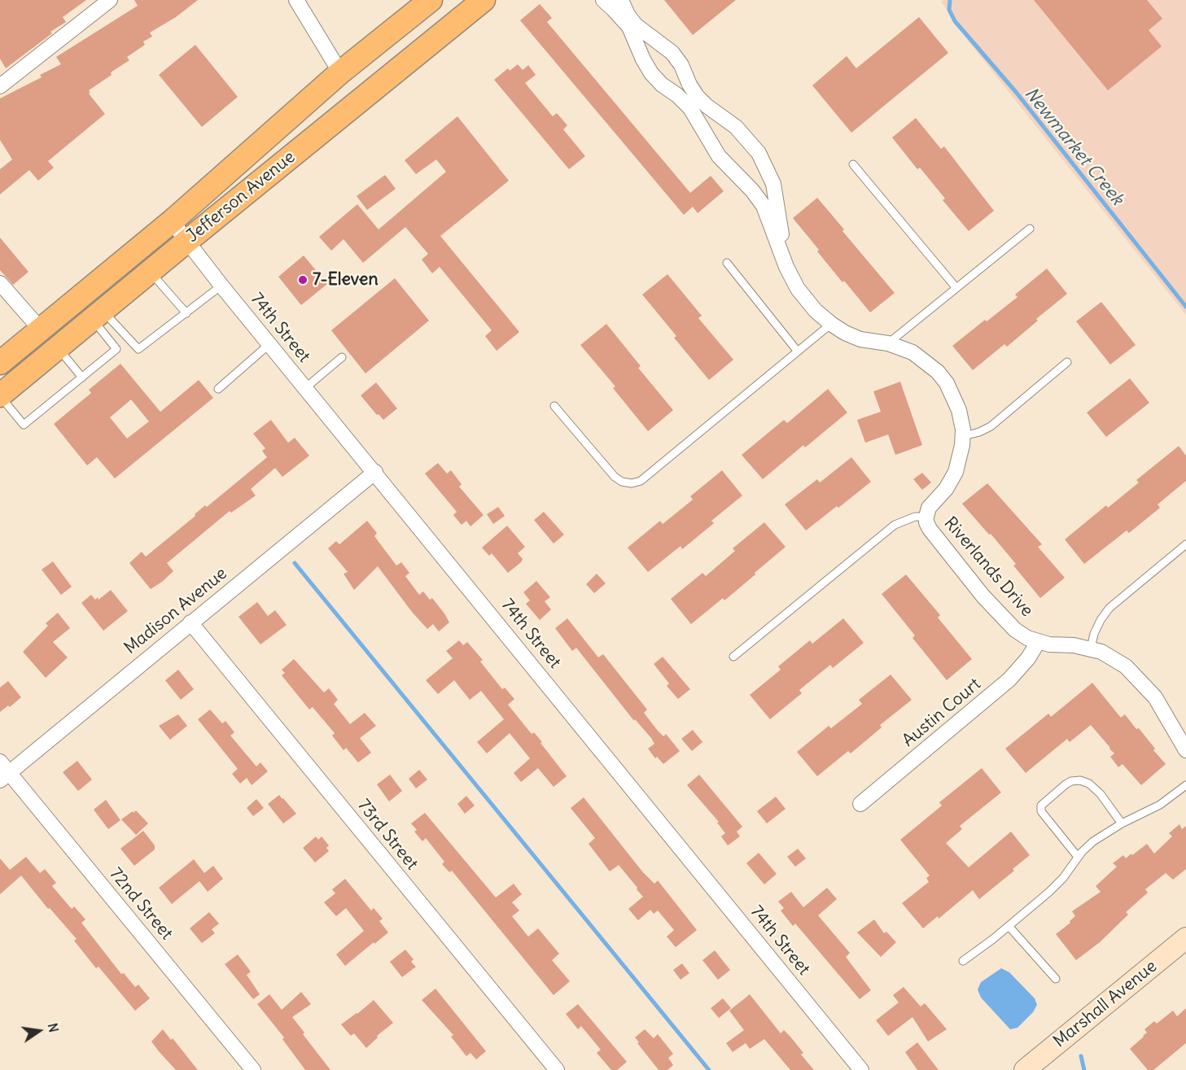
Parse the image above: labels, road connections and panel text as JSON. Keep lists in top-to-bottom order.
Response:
{
  "streets": {
    "main road": ["Jefferson Avenue"],
    "street": [
      "74th Street",
      "Riverlands Drive",
      "Madison Avenue",
      "Austin Court",
      "73rd Street",
      "72nd Street",
      "Marshall Avenue"
    ]
  },
  "crossings": [
    ["Jefferson Avenue", "74th Street"],
    ["74th Street", "Madison Avenue"],
    ["Riverlands Drive", "Austin Court"],
    ["Madison Avenue", "73rd Street"],
    ["Madison Avenue", "72nd Street"]
  ],
  "water": ["Newmarket Creek"],
  "places": ["7-Eleven"],
  "north": "right"
}
